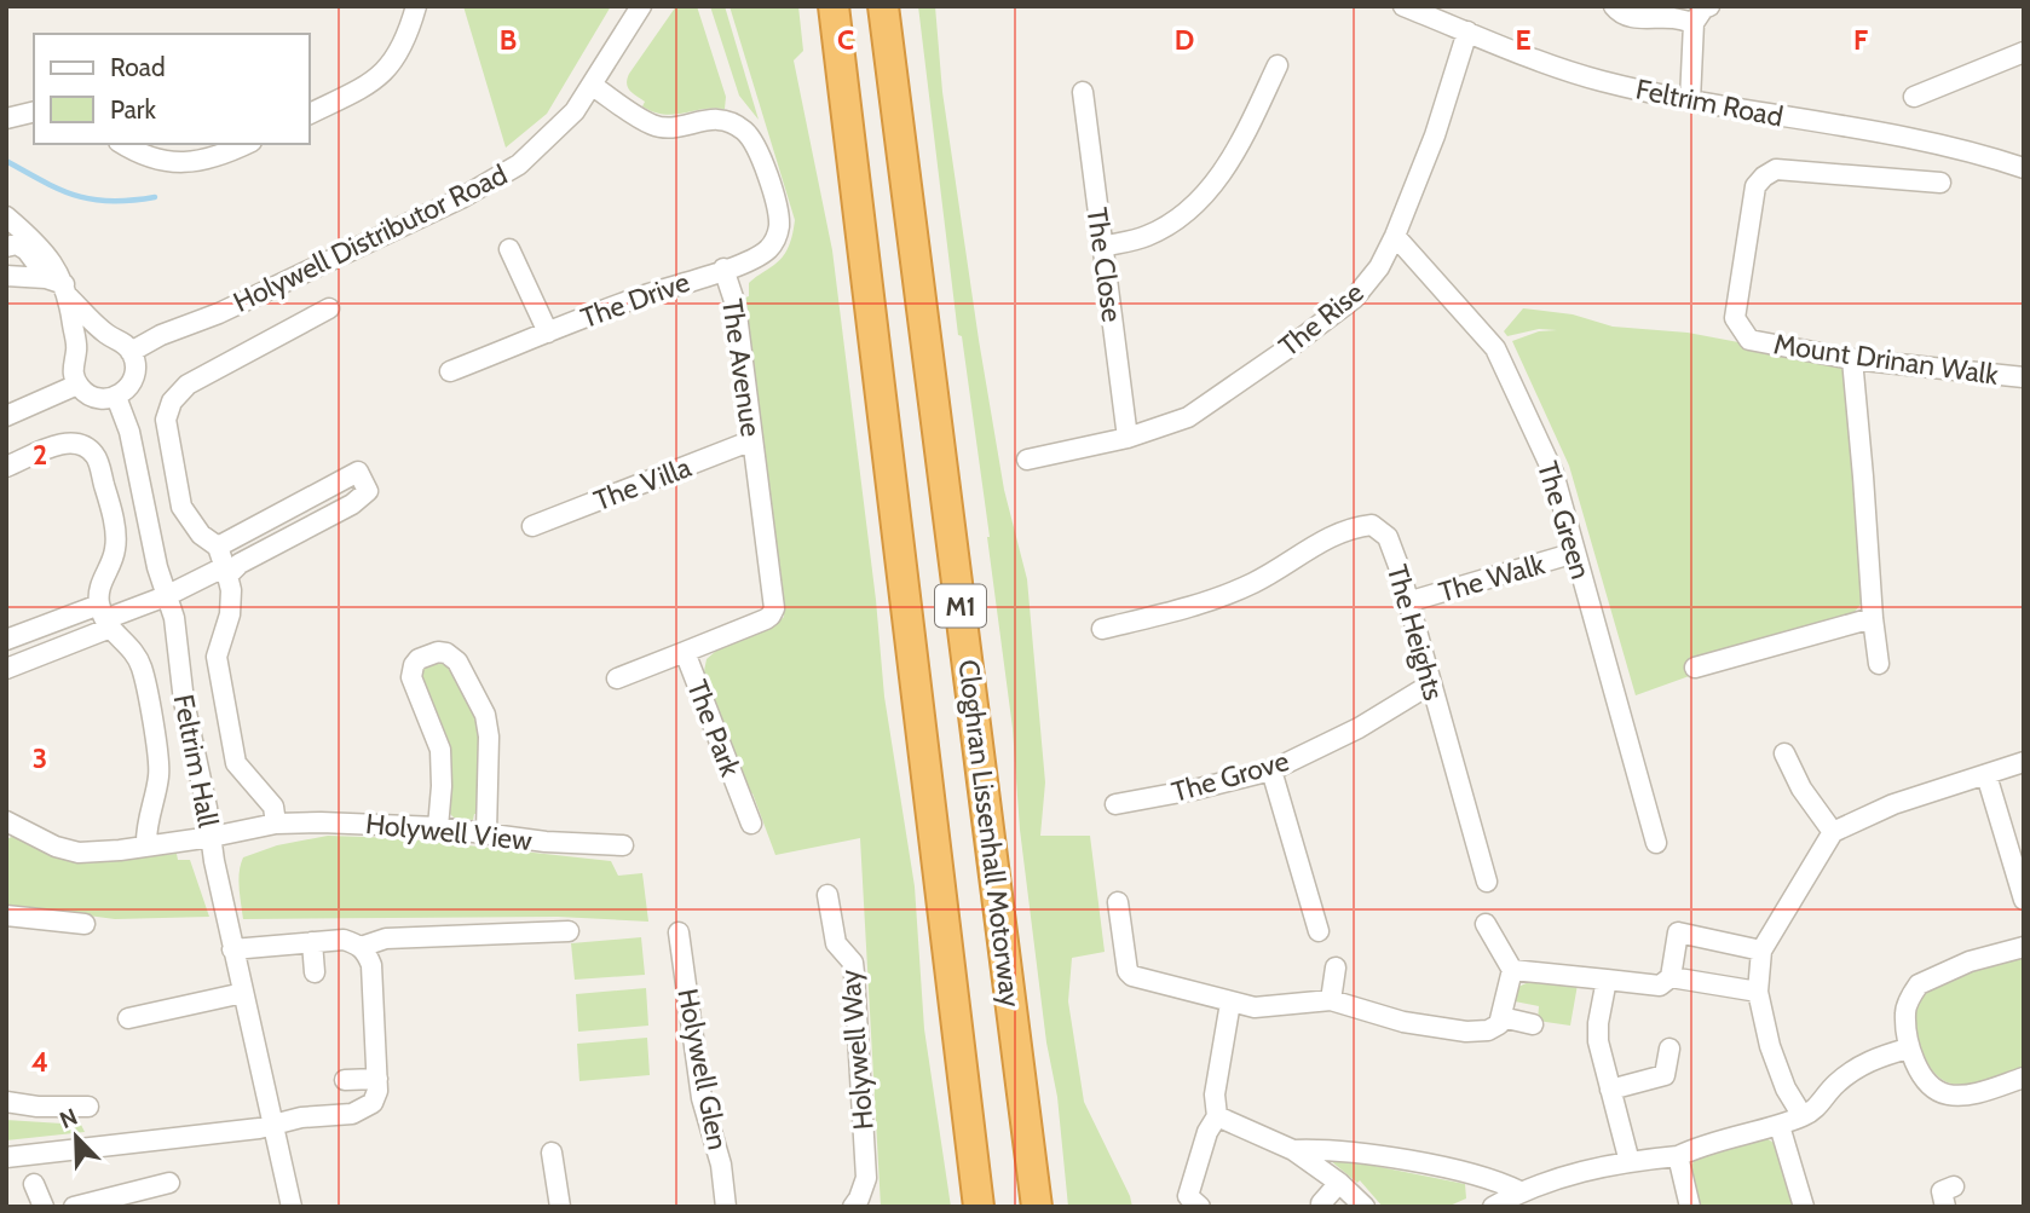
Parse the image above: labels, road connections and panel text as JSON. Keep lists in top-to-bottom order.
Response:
{
  "streets": {
    "highway": ["M1", "Cloghran Lissenhall Motorway"],
    "street": [
      "Feltrim Road",
      "Holywell Distributor Road",
      "The Close",
      "The Drive",
      "The Rise",
      "Mount Drinan Walk",
      "The Avenue",
      "The Villa",
      "The Green",
      "The Walk",
      "The Heights",
      "The Park",
      "Feltrim Hall",
      "The Grove",
      "Holywell View",
      "Holywell Way",
      "Holywell Glen"
    ]
  },
  "crossings": [
    ["Feltrim Road", "The Rise"],
    ["Holywell Distributor Road", "The Avenue"],
    ["Holywell Distributor Road", "Feltrim Hall"],
    ["The Close", "The Rise"],
    ["The Drive", "The Avenue"],
    ["The Rise", "The Green"],
    ["The Avenue", "The Villa"],
    ["The Avenue", "The Park"],
    ["The Green", "The Walk"],
    ["The Walk", "The Heights"],
    ["The Heights", "The Grove"],
    ["Feltrim Hall", "Holywell View"]
  ],
  "legend": ["Road", "Park"],
  "north": "top left",
  "grid": {
    "columns": [
      "B",
      "C",
      "D",
      "E",
      "F"
    ],
    "rows": ["2", "3", "4"]
  }
}
